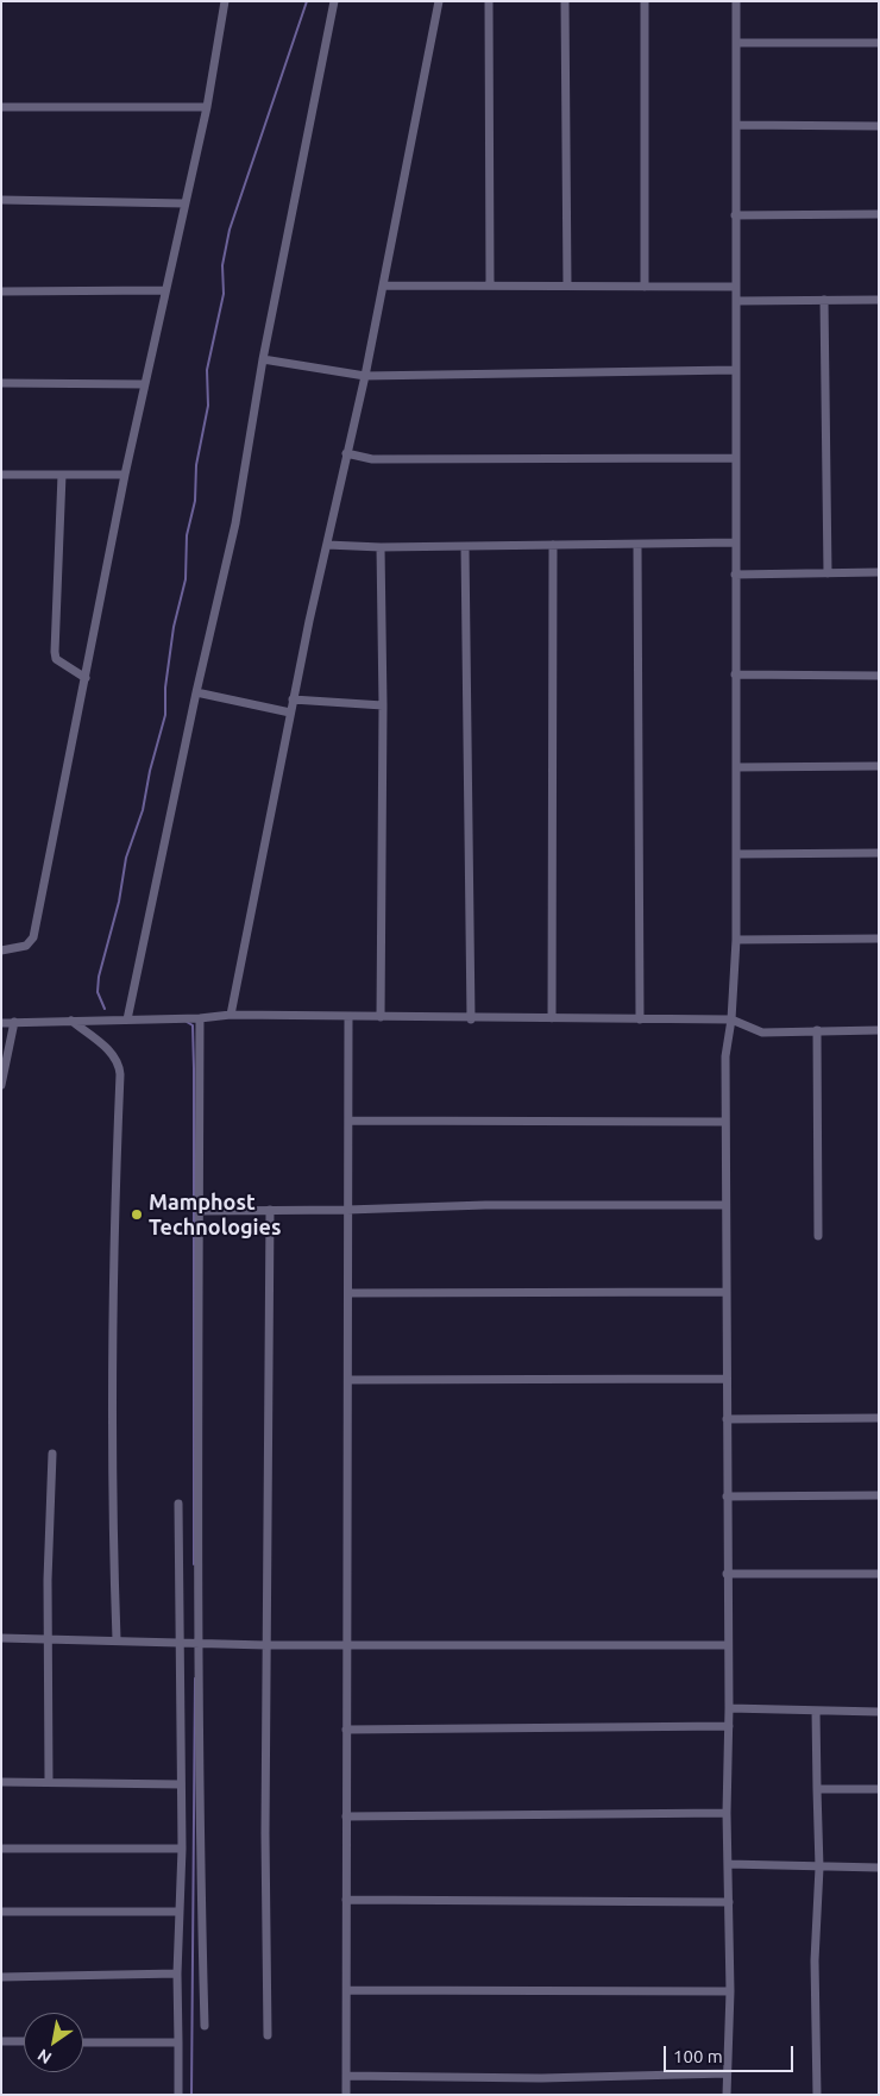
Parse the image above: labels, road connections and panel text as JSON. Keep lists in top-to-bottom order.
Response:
{
  "places": ["Mamphost Technologies"],
  "scale_bar": "100 m",
  "north": "bottom left"
}
